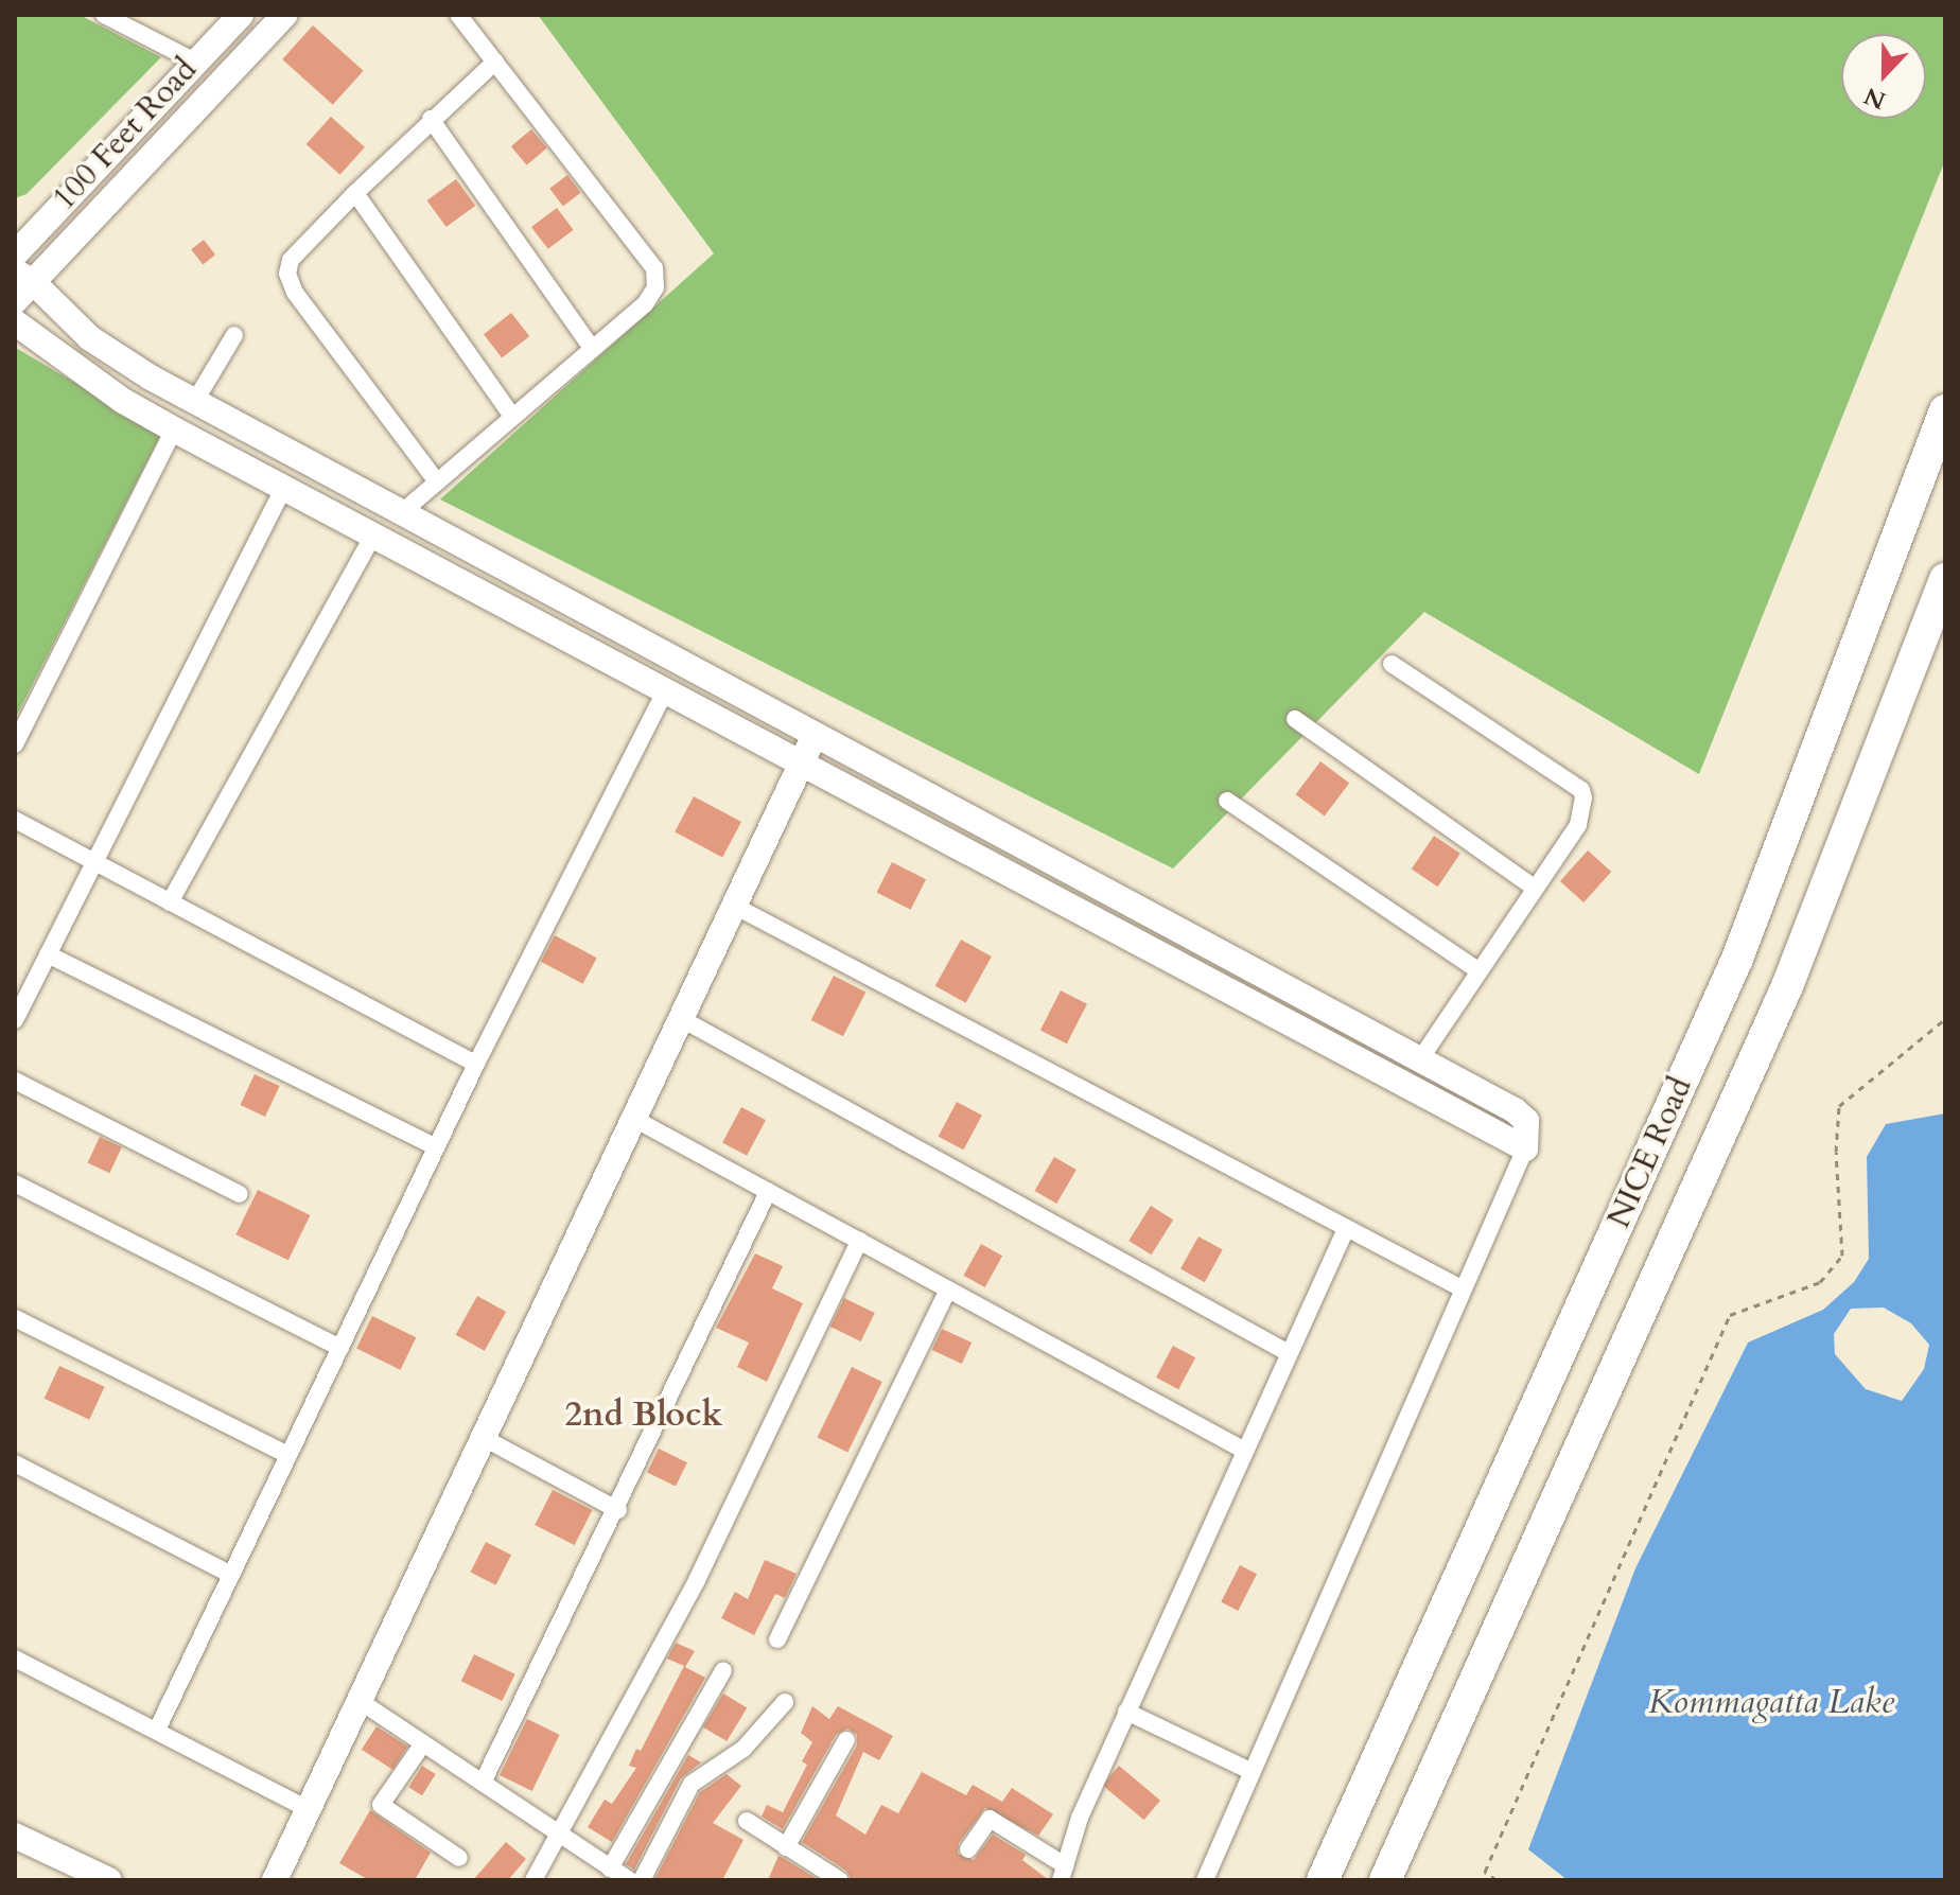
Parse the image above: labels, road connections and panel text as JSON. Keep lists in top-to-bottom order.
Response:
{
  "streets": {
    "highway": ["NICE Road"],
    "street": ["100 Feet Road"]
  },
  "districts": ["2nd Block"],
  "water": ["Kommagatta Lake"],
  "north": "bottom"
}
